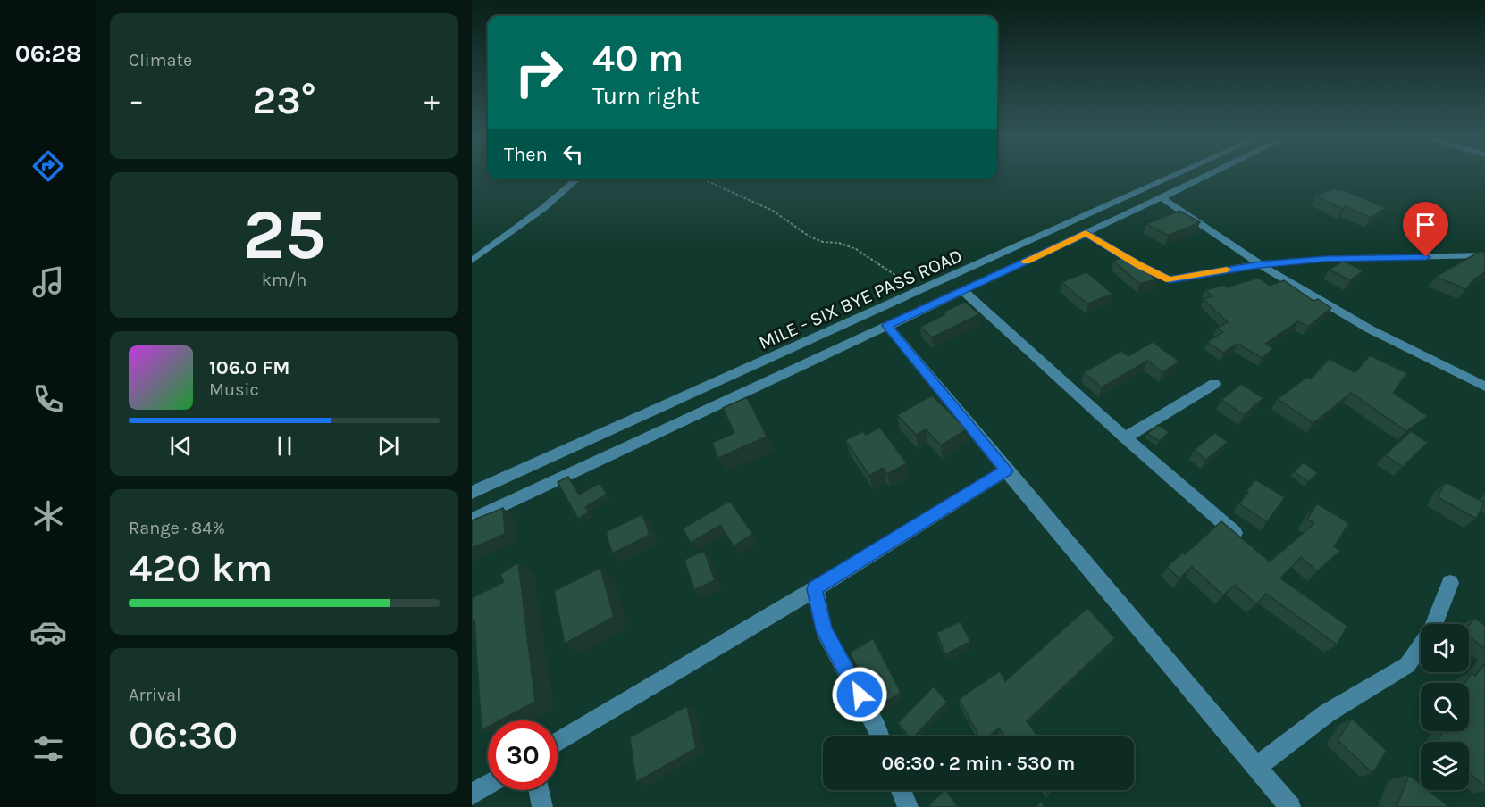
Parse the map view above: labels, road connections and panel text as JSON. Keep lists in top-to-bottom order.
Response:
{
  "streets": {
    "street": ["MILE - SIX BYE PASS ROAD"]
  },
  "page": {
    "tabs": "06:28",
    "tile": [
      "Climate",
      ["25", "km/h"],
      ["Range · 84%", "420 km"],
      ["Arrival", "06:30"]
    ],
    "turn": ["40 m", "Turn right"],
    "heat": ["−", "23°", "+"],
    "then": "Then",
    "song": ["106.0 FM", "Music"],
    "limit": "30",
    "trip": "06:30 · 2 min · 530 m"
  }
}
